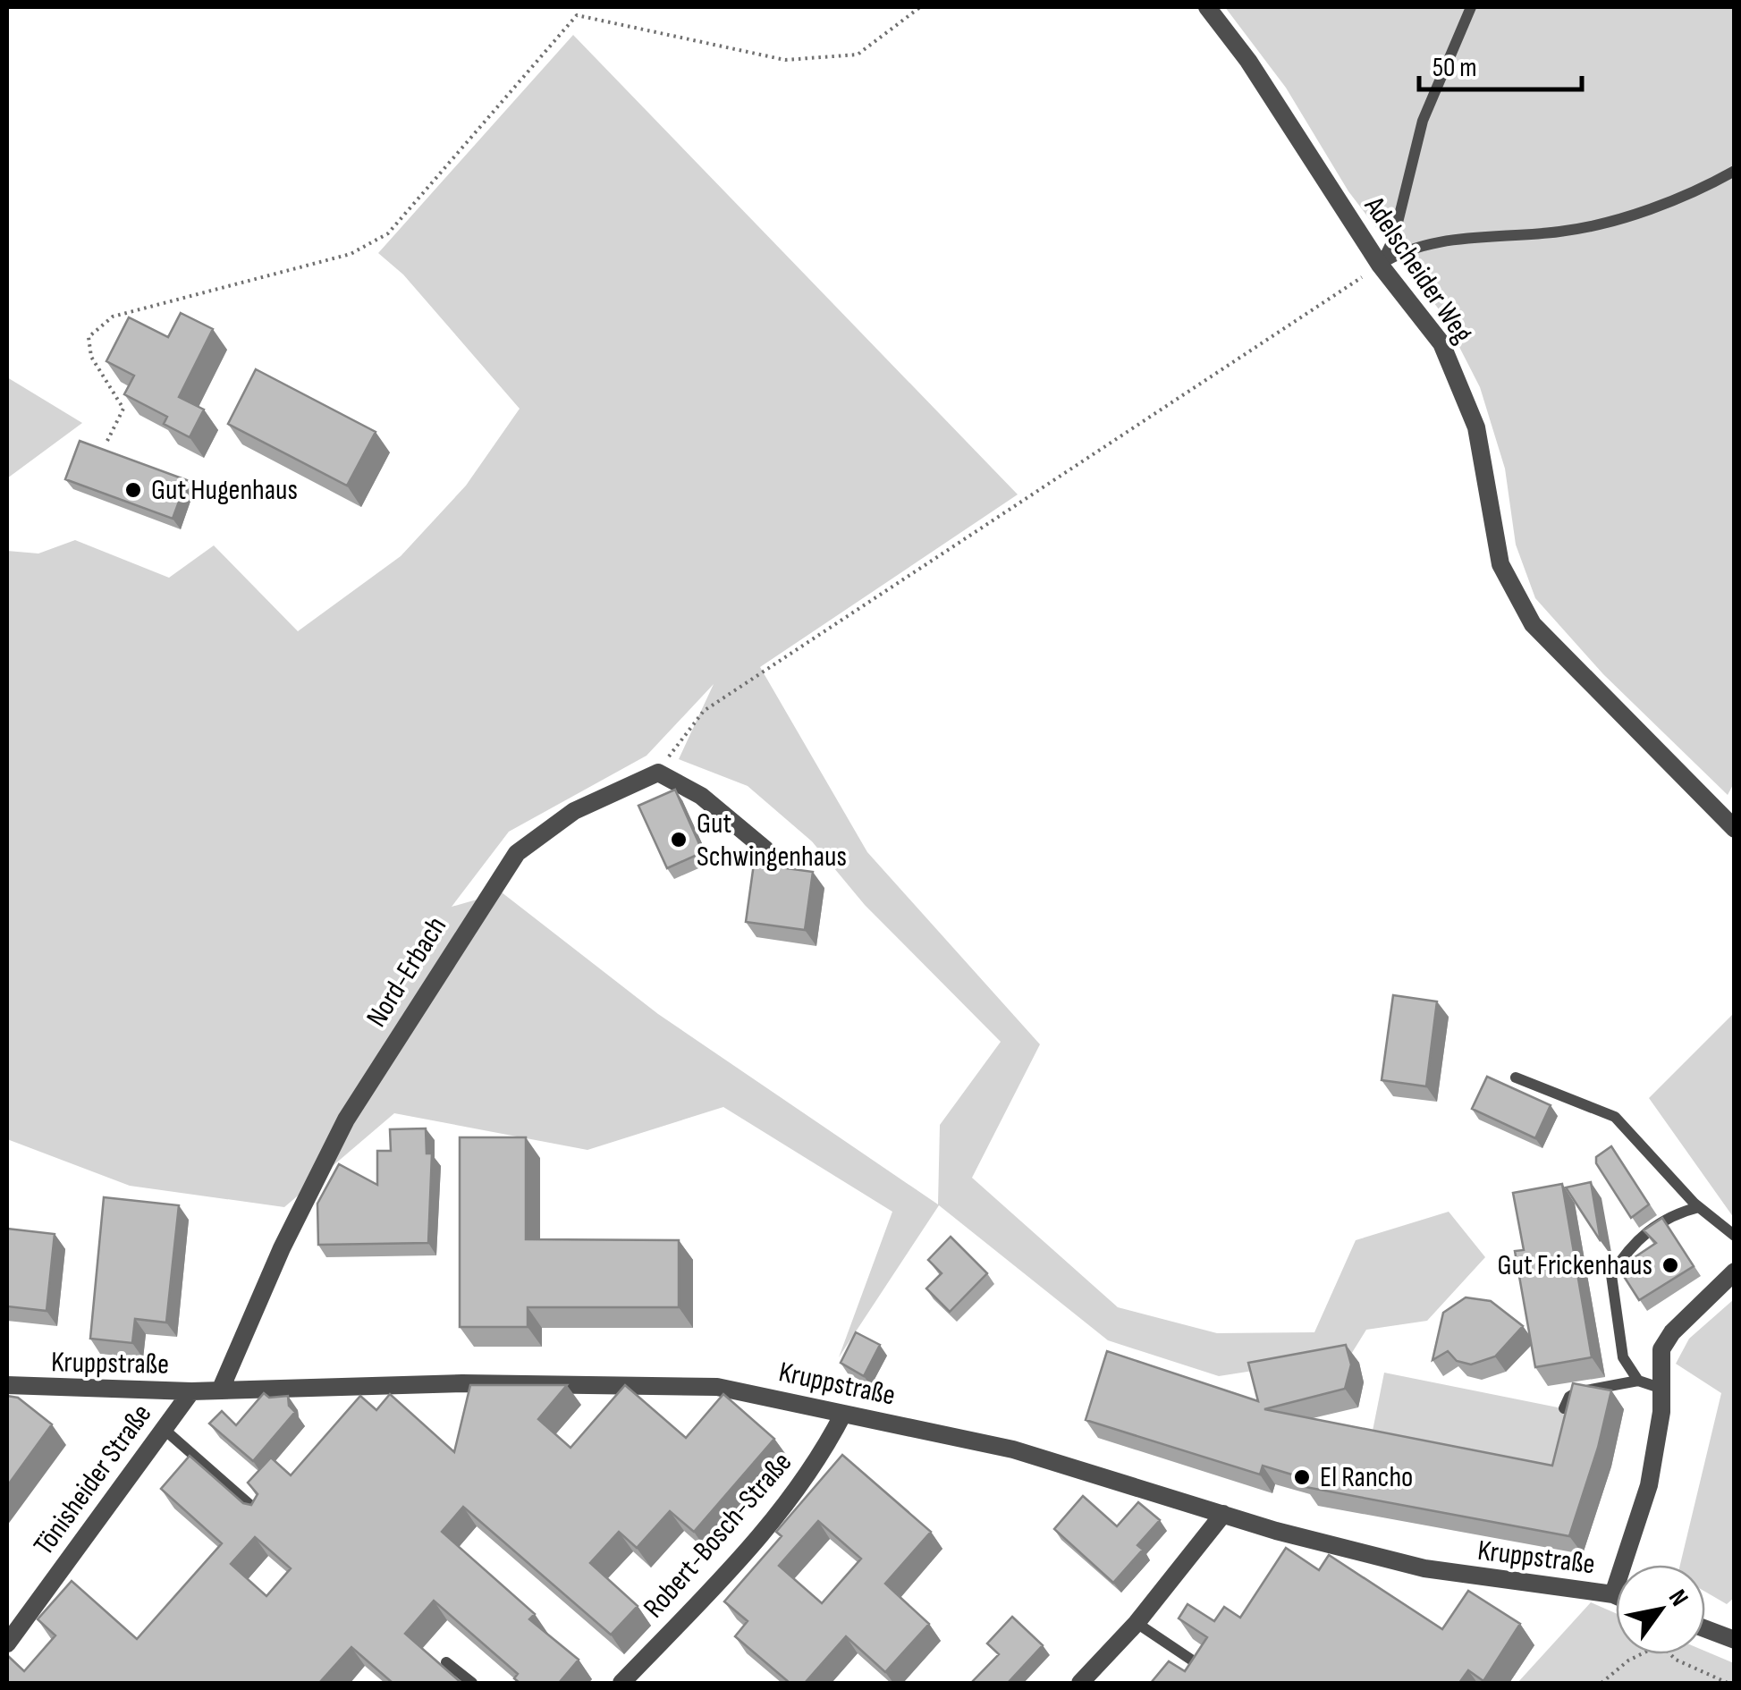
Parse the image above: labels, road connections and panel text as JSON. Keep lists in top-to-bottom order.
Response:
{
  "streets": {
    "street": [
      "Adelscheider Weg",
      "Nord-Erbach",
      "Kruppstraße",
      "Tönisheider Straße",
      "Robert-Bosch-Straße"
    ]
  },
  "crossings": [
    ["Nord-Erbach", "Kruppstraße"],
    ["Kruppstraße", "Tönisheider Straße"],
    ["Kruppstraße", "Robert-Bosch-Straße"]
  ],
  "places": [
    "Gut Hugenhaus",
    "Gut Schwingenhaus",
    "Gut Frickenhaus",
    "El Rancho"
  ],
  "scale_bar": "50 m",
  "north": "top right"
}
